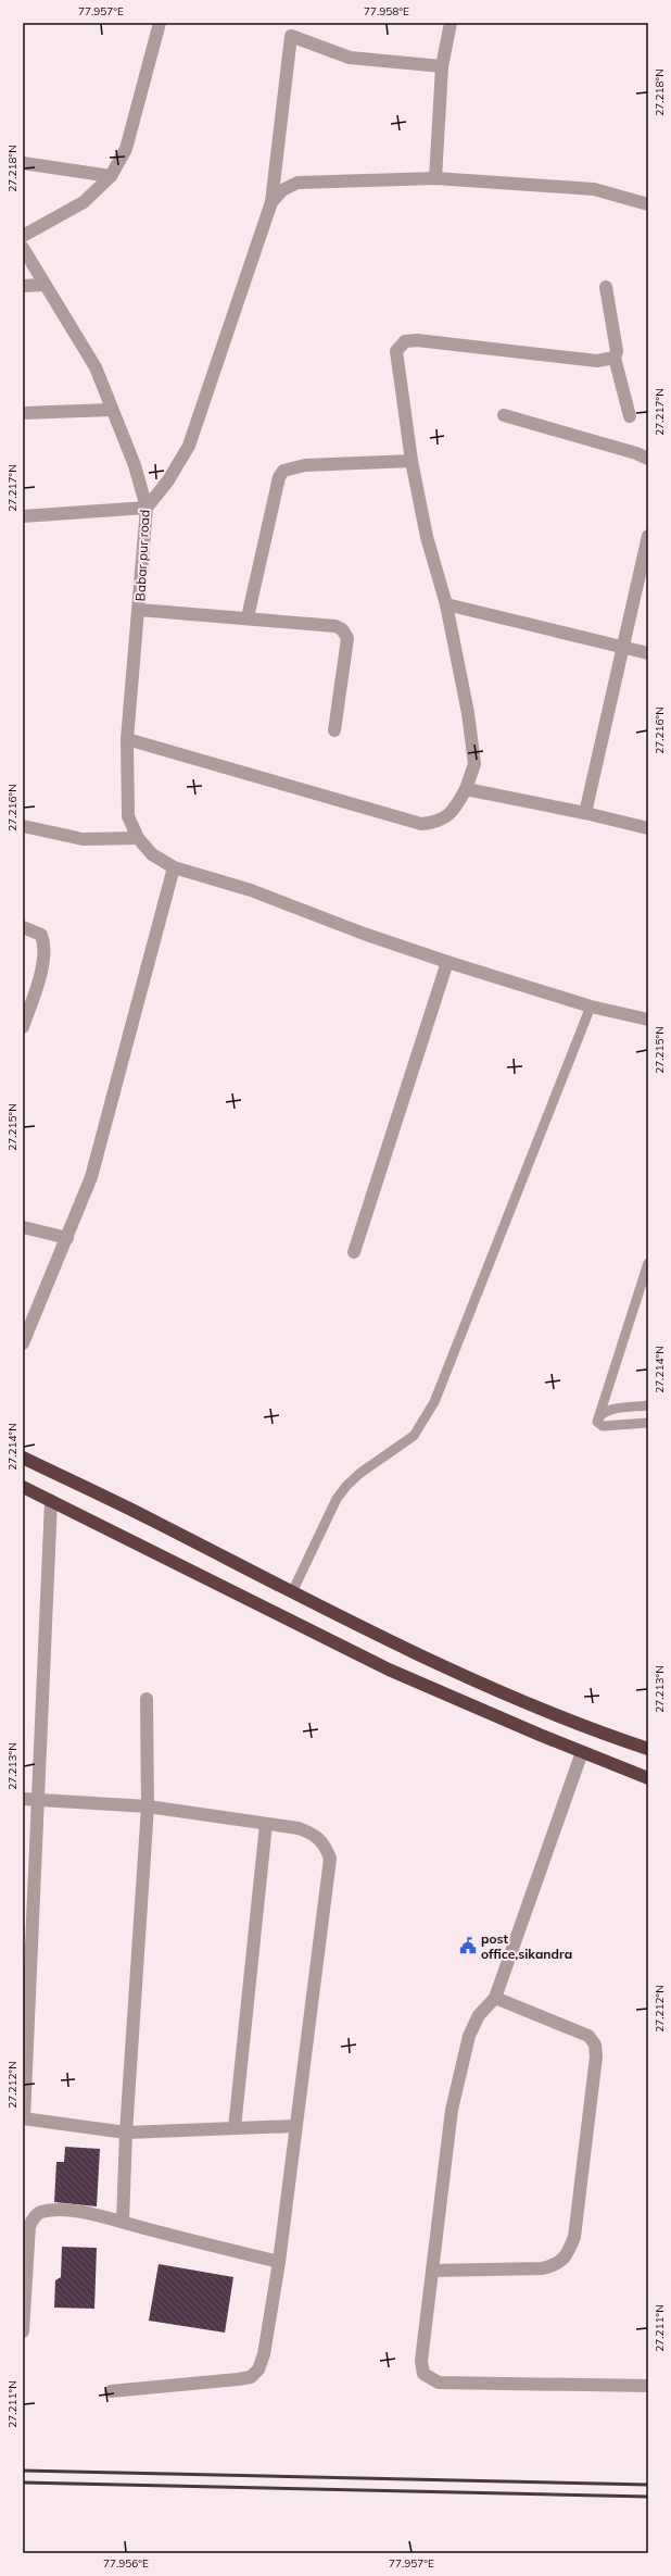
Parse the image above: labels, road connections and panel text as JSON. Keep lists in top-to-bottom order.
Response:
{
  "streets": {
    "street": ["Babar pur road"]
  },
  "places": {
    "public building": ["post office,sikandra"]
  },
  "coordinates": [
    "77.957°E",
    "77.958°E",
    "27.218°N",
    "27.217°N",
    "27.216°N",
    "27.215°N",
    "27.214°N",
    "27.213°N",
    "27.212°N",
    "27.211°N",
    "77.956°E"
  ]
}
